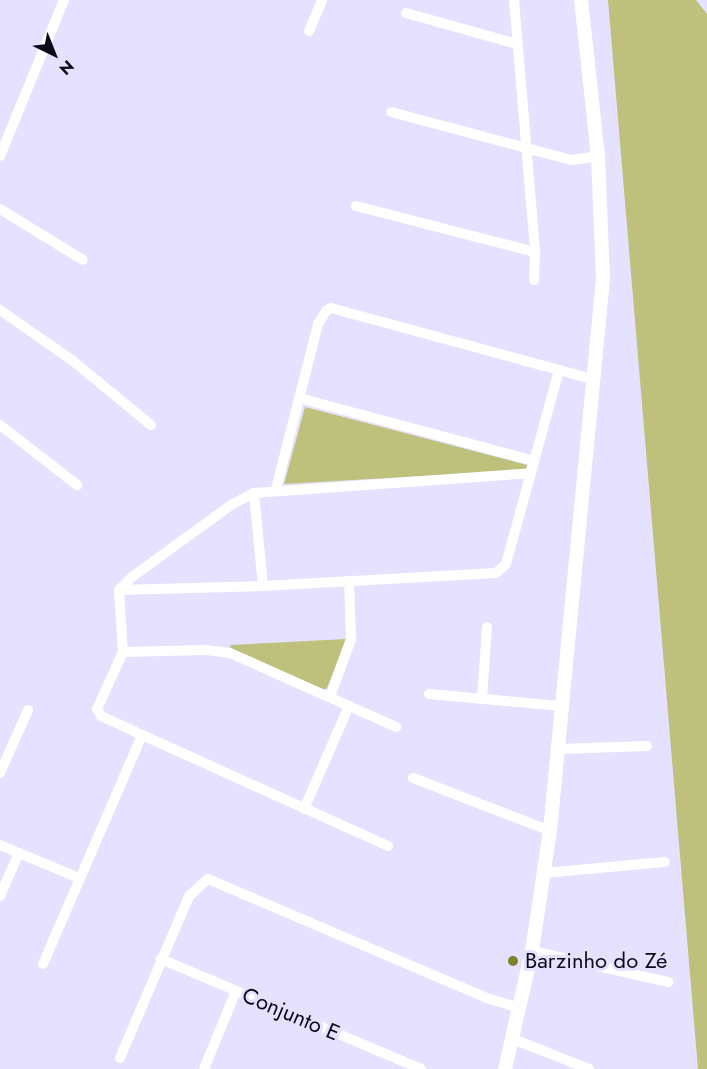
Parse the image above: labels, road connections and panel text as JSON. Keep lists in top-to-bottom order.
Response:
{
  "streets": {
    "street": ["Conjunto E"]
  },
  "places": ["Barzinho do Zé"],
  "north": "bottom right"
}
